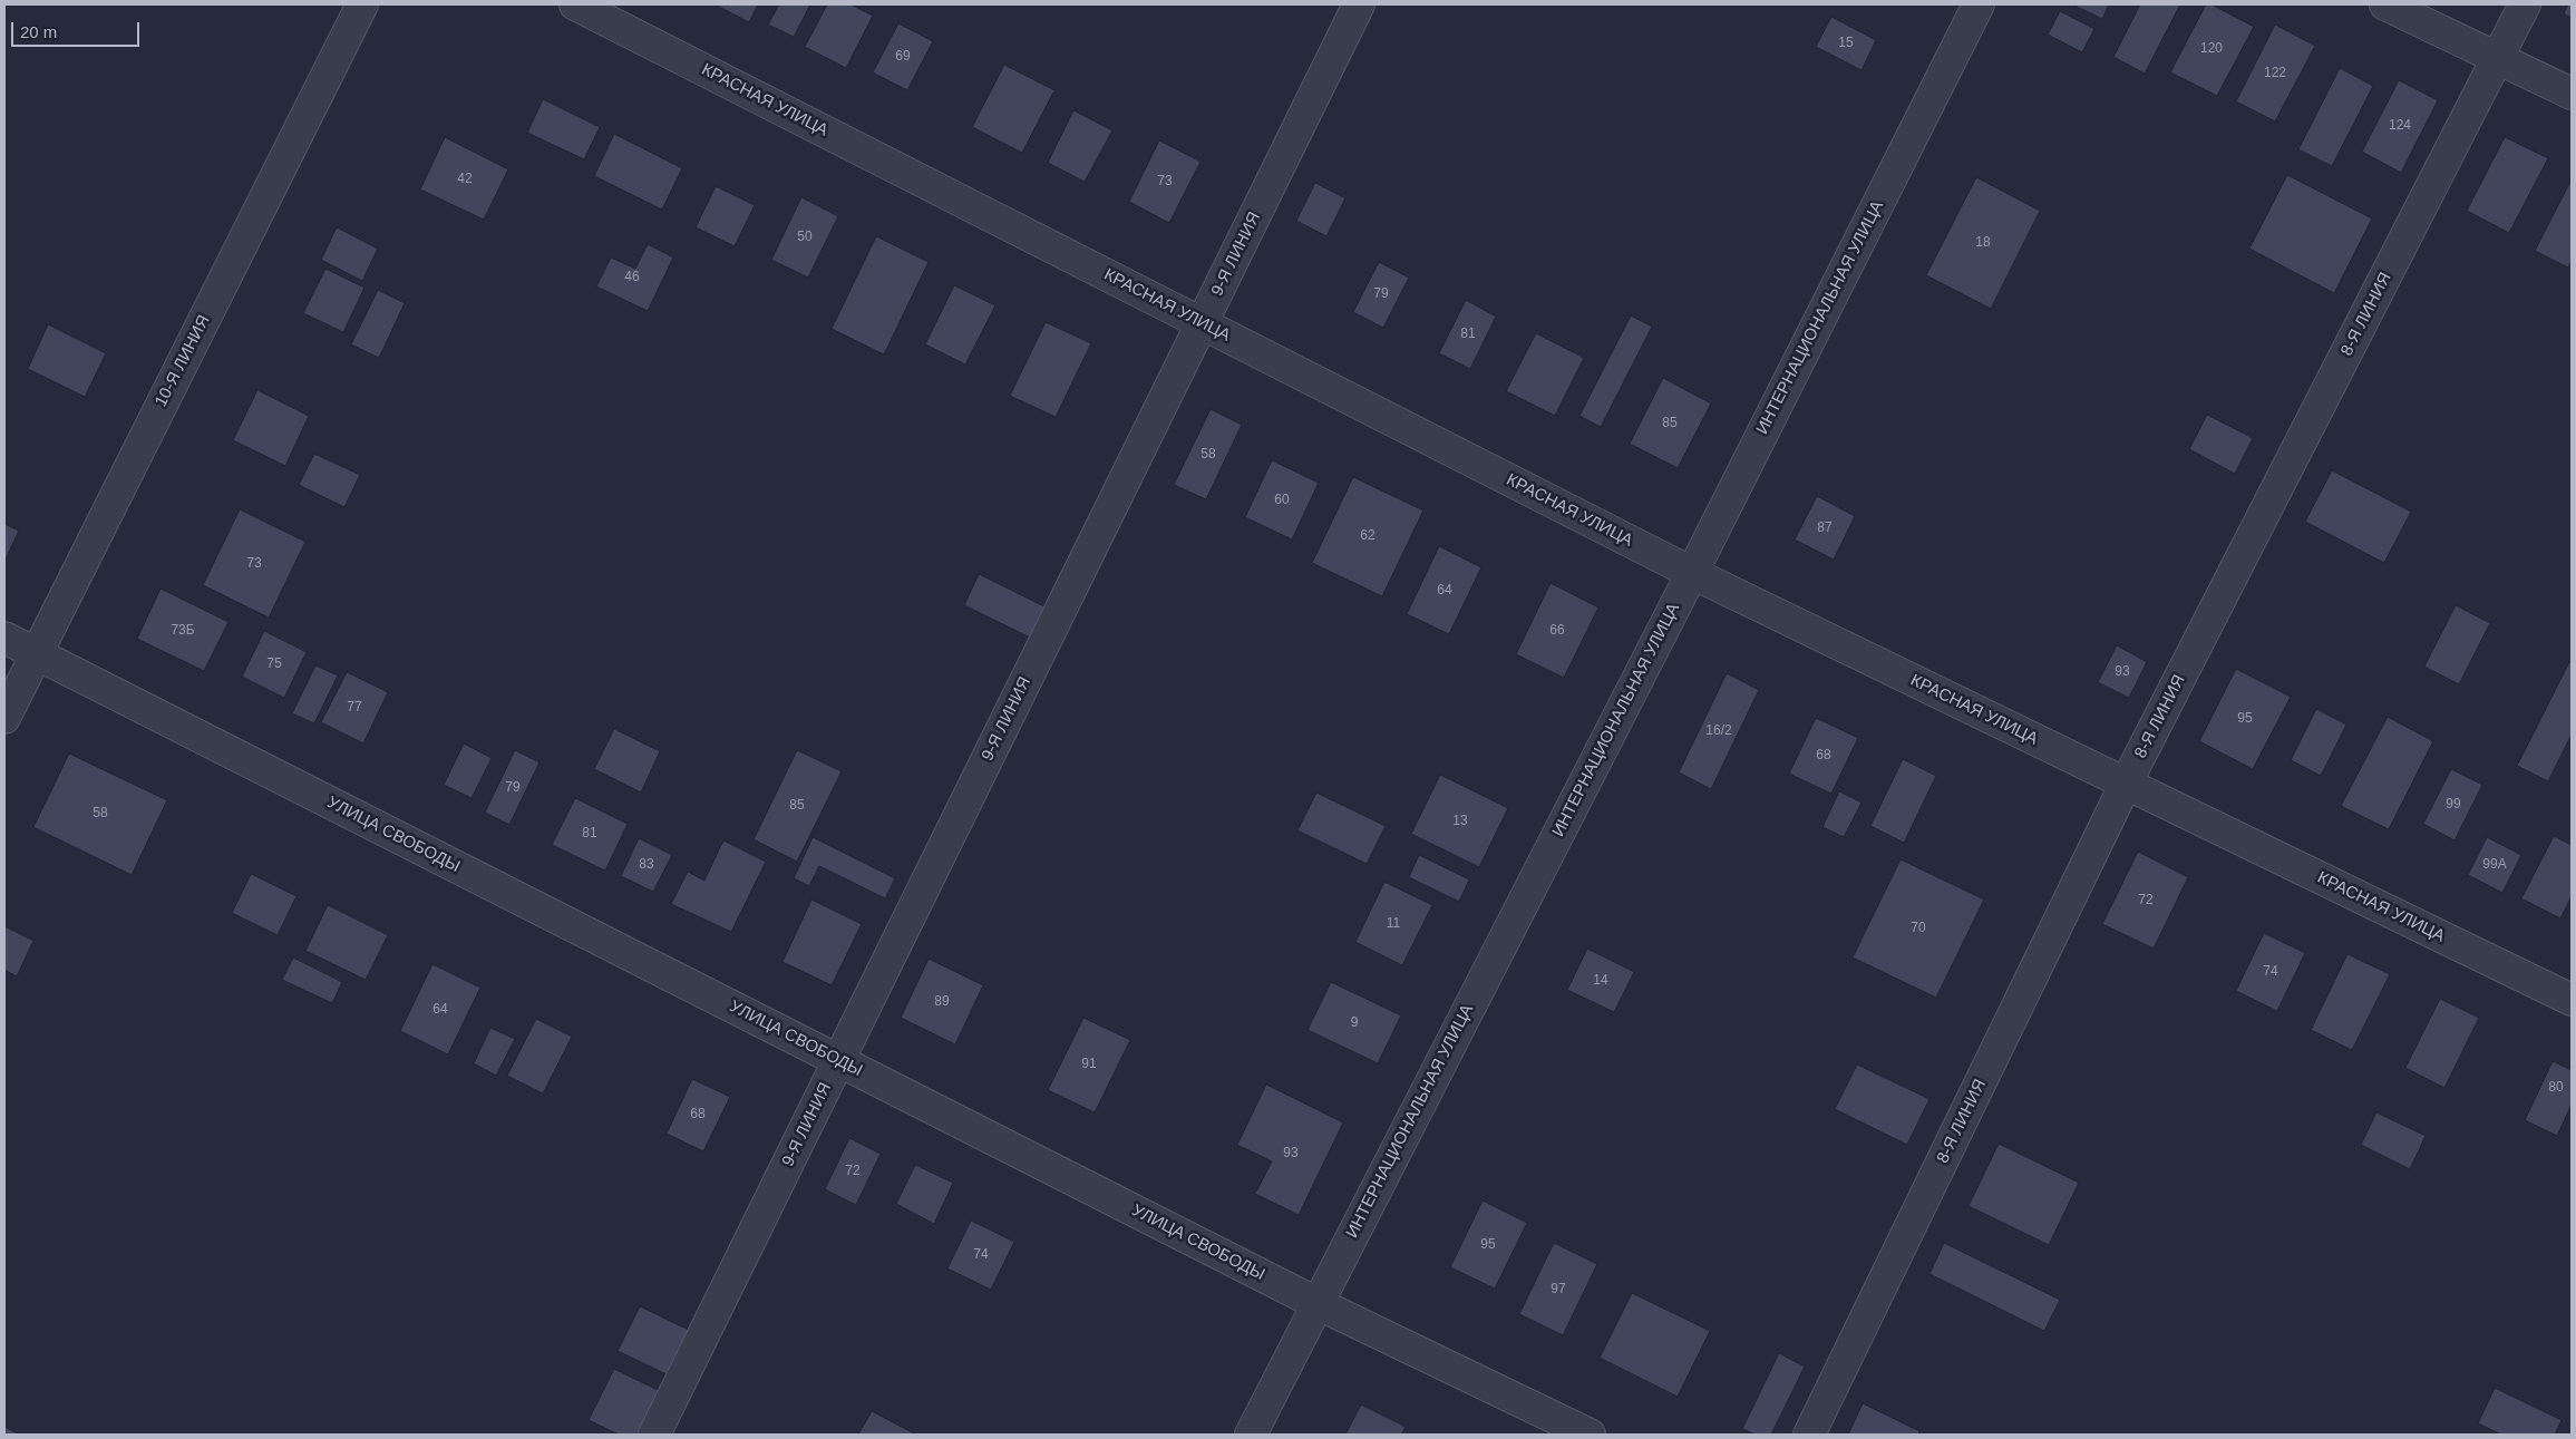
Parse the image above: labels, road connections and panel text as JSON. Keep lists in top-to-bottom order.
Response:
{
  "streets": {
    "street": [
      "КРАСНАЯ УЛИЦА",
      "9-Я ЛИНИЯ",
      "8-Я ЛИНИЯ",
      "ИНТЕРНАЦИОНАЛЬНАЯ УЛИЦА",
      "10-Я ЛИНИЯ",
      "УЛИЦА СВОБОДЫ"
    ]
  },
  "crossings": [
    ["КРАСНАЯ УЛИЦА", "9-Я ЛИНИЯ"],
    ["КРАСНАЯ УЛИЦА", "8-Я ЛИНИЯ"],
    ["КРАСНАЯ УЛИЦА", "ИНТЕРНАЦИОНАЛЬНАЯ УЛИЦА"],
    ["9-Я ЛИНИЯ", "УЛИЦА СВОБОДЫ"],
    ["ИНТЕРНАЦИОНАЛЬНАЯ УЛИЦА", "УЛИЦА СВОБОДЫ"],
    ["10-Я ЛИНИЯ", "УЛИЦА СВОБОДЫ"]
  ],
  "house_numbers": [
    "15",
    "120",
    "69",
    "122",
    "124",
    "42",
    "73",
    "50",
    "18",
    "46",
    "79",
    "81",
    "85",
    "58",
    "60",
    "87",
    "62",
    "73",
    "64",
    "73Б",
    "66",
    "75",
    "93",
    "77",
    "95",
    "16/2",
    "68",
    "79",
    "99",
    "85",
    "58",
    "13",
    "81",
    "83",
    "99А",
    "72",
    "11",
    "70",
    "74",
    "14",
    "89",
    "64",
    "9",
    "91",
    "80",
    "68",
    "93",
    "72",
    "95",
    "74",
    "97"
  ],
  "scale_bar": "20 m"
}
